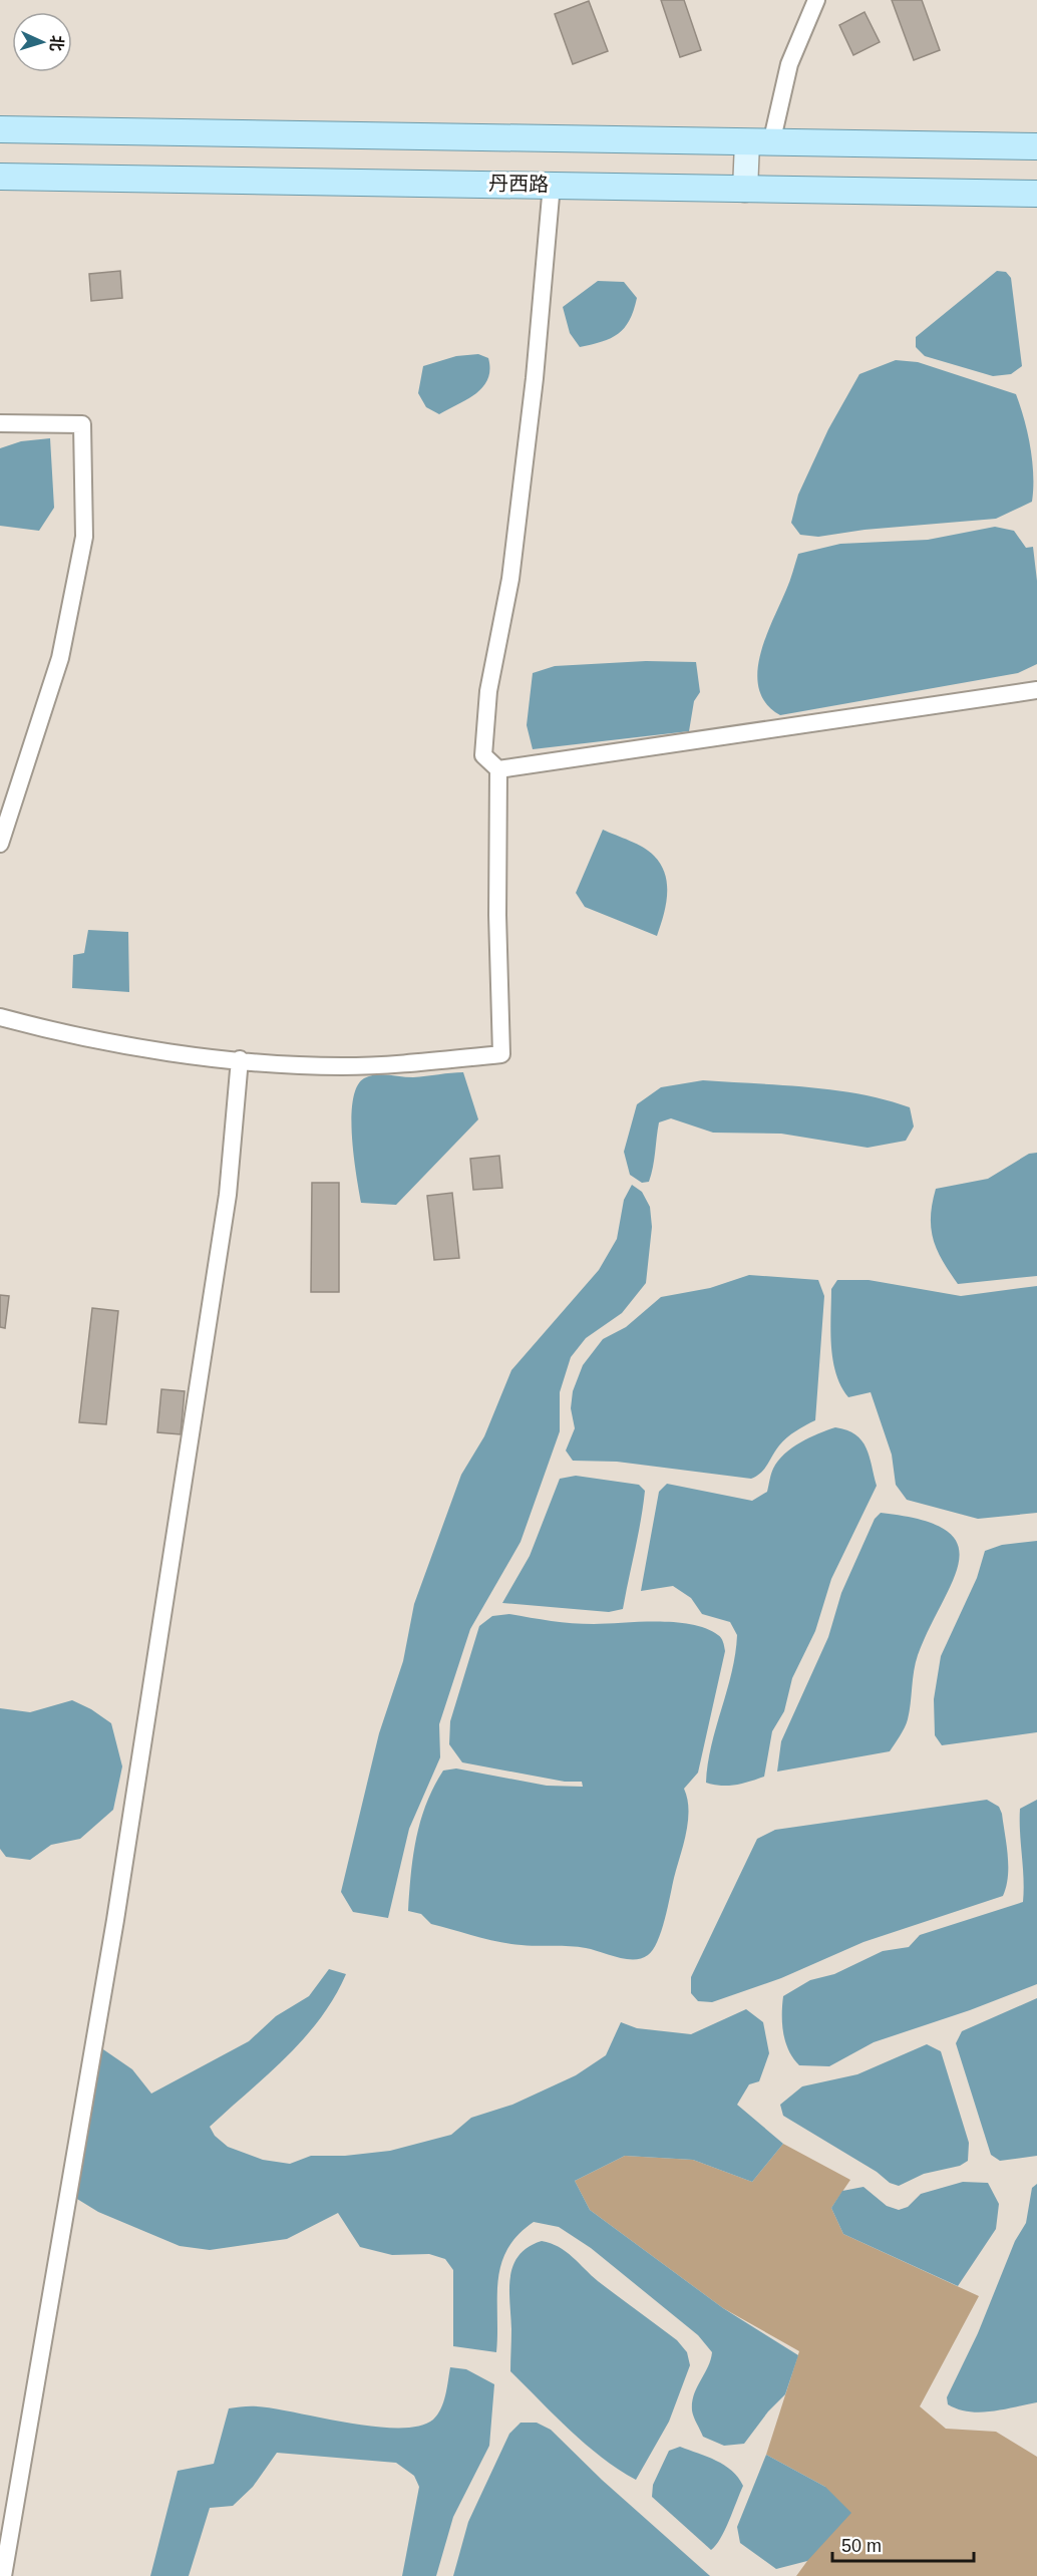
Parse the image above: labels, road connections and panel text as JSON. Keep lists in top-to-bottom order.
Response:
{
  "streets": {
    "main road": ["丹西路"]
  },
  "scale_bar": "50 m",
  "north": "right"
}
